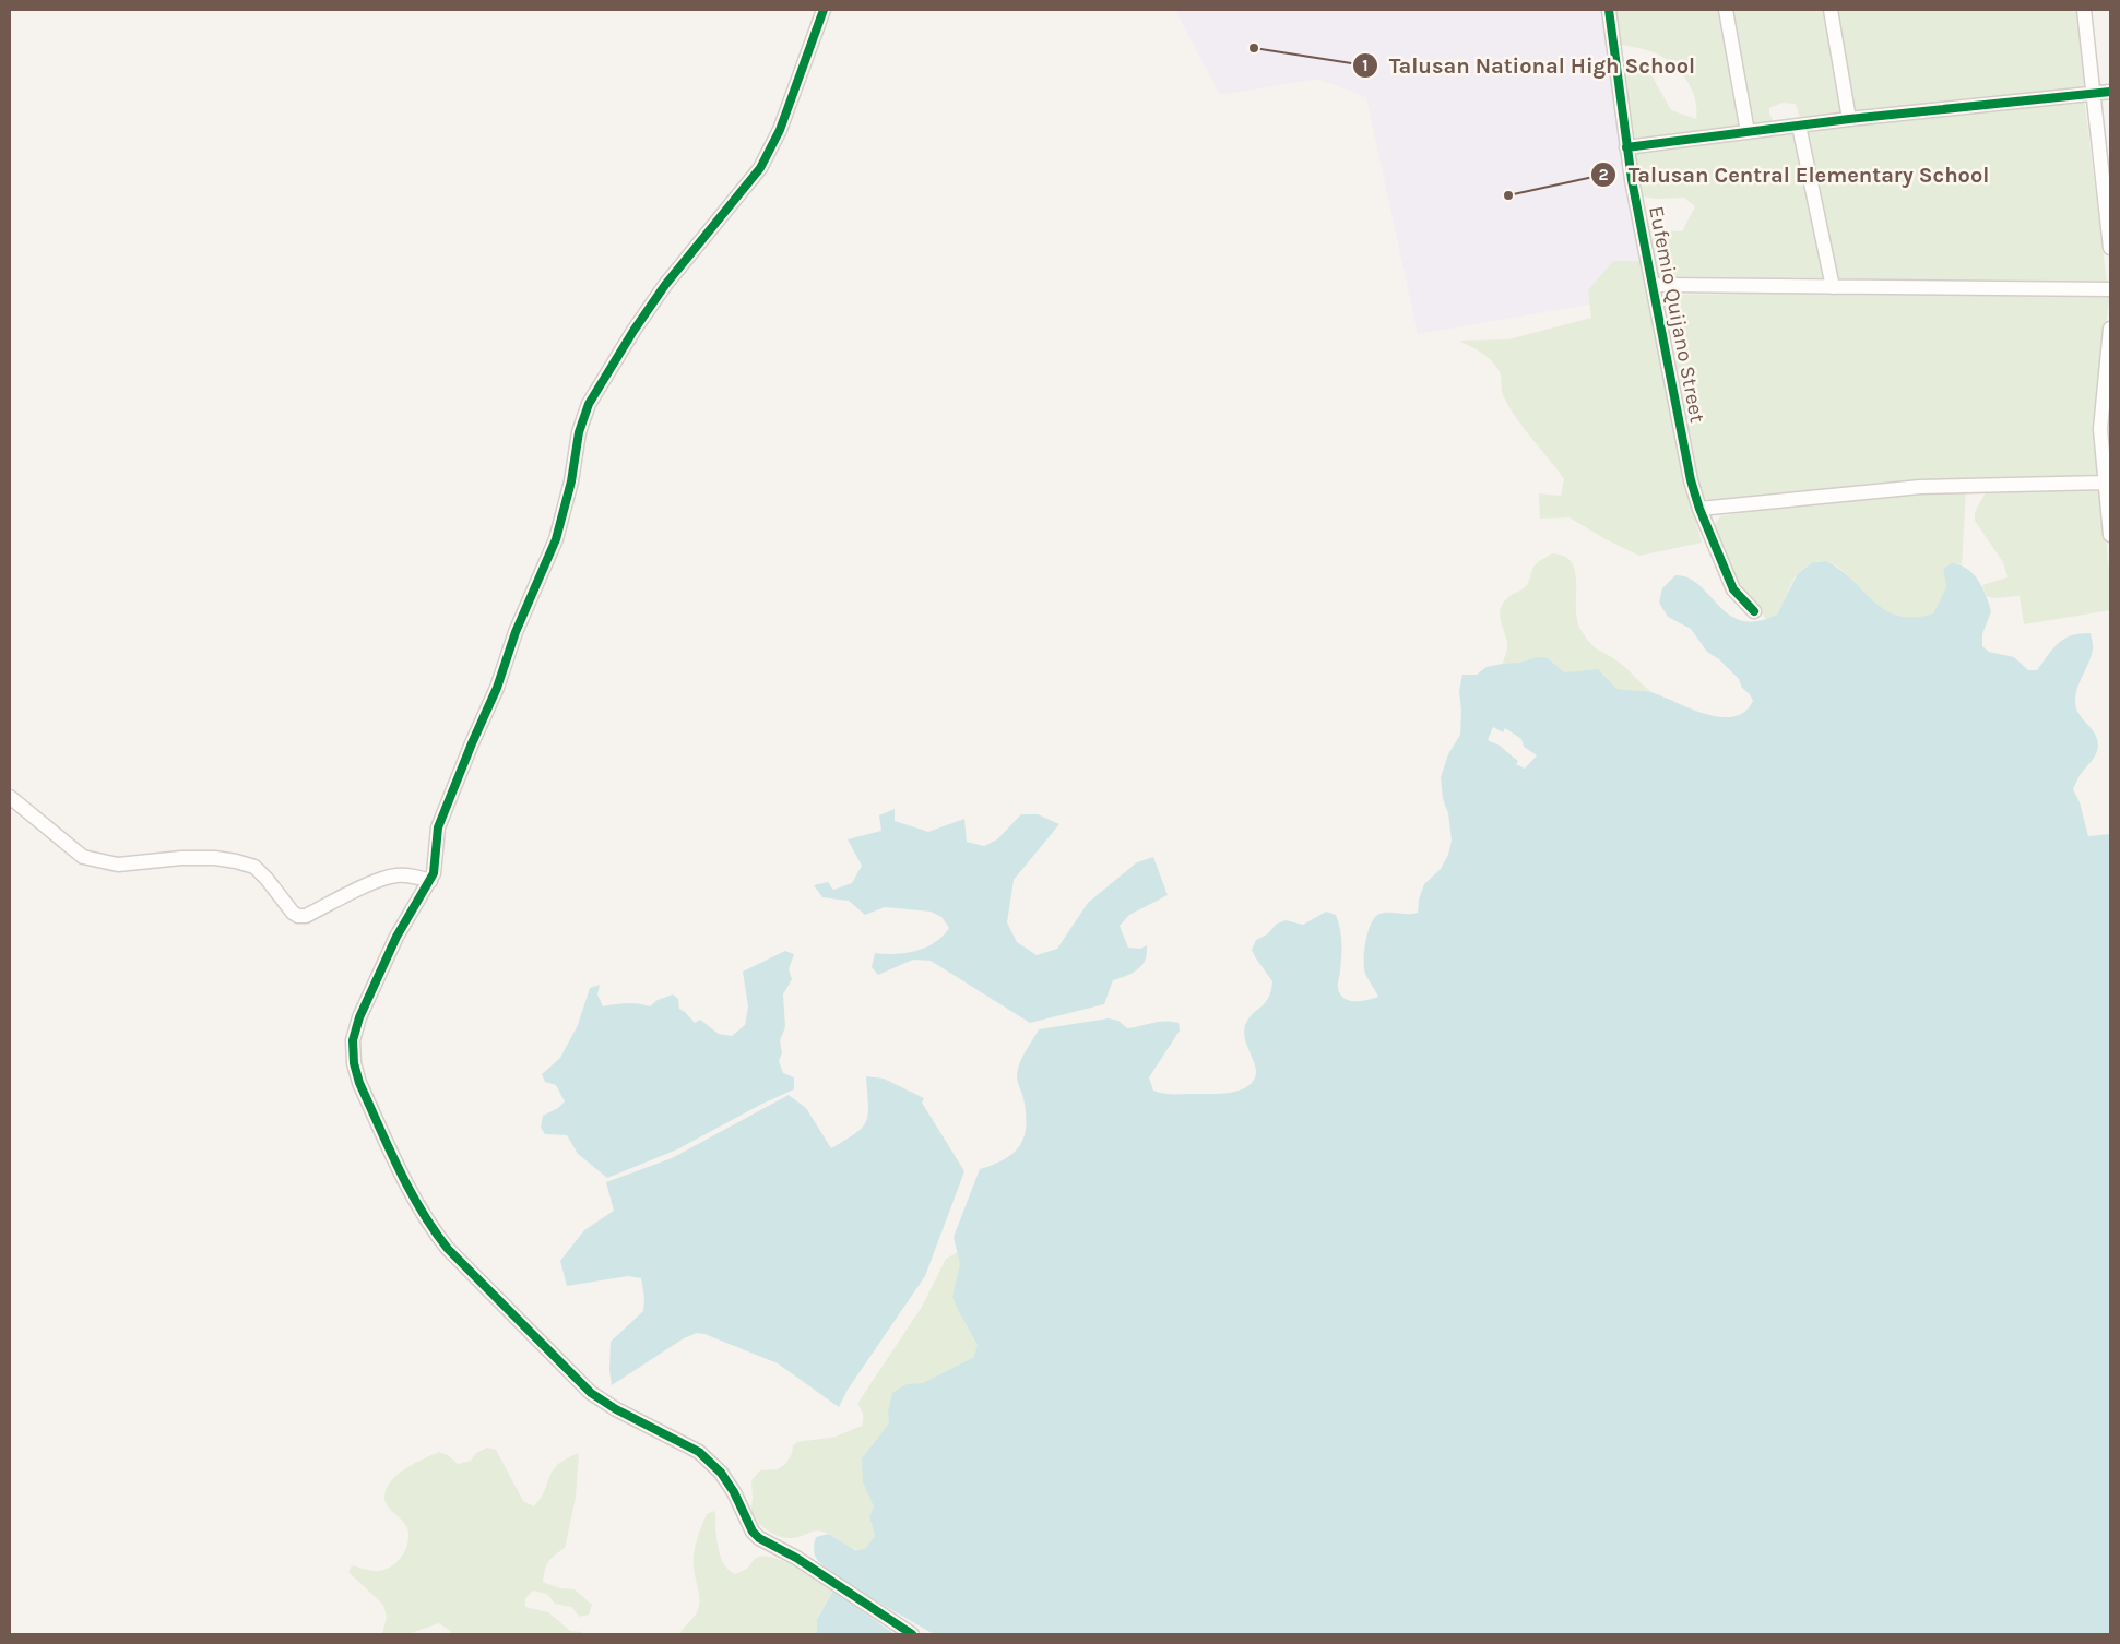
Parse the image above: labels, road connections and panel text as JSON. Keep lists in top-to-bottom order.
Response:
{
  "streets": {
    "street": ["Eufemio Quijano Street"]
  },
  "places": ["Talusan National High School", "Talusan Central Elementary School"]
}
